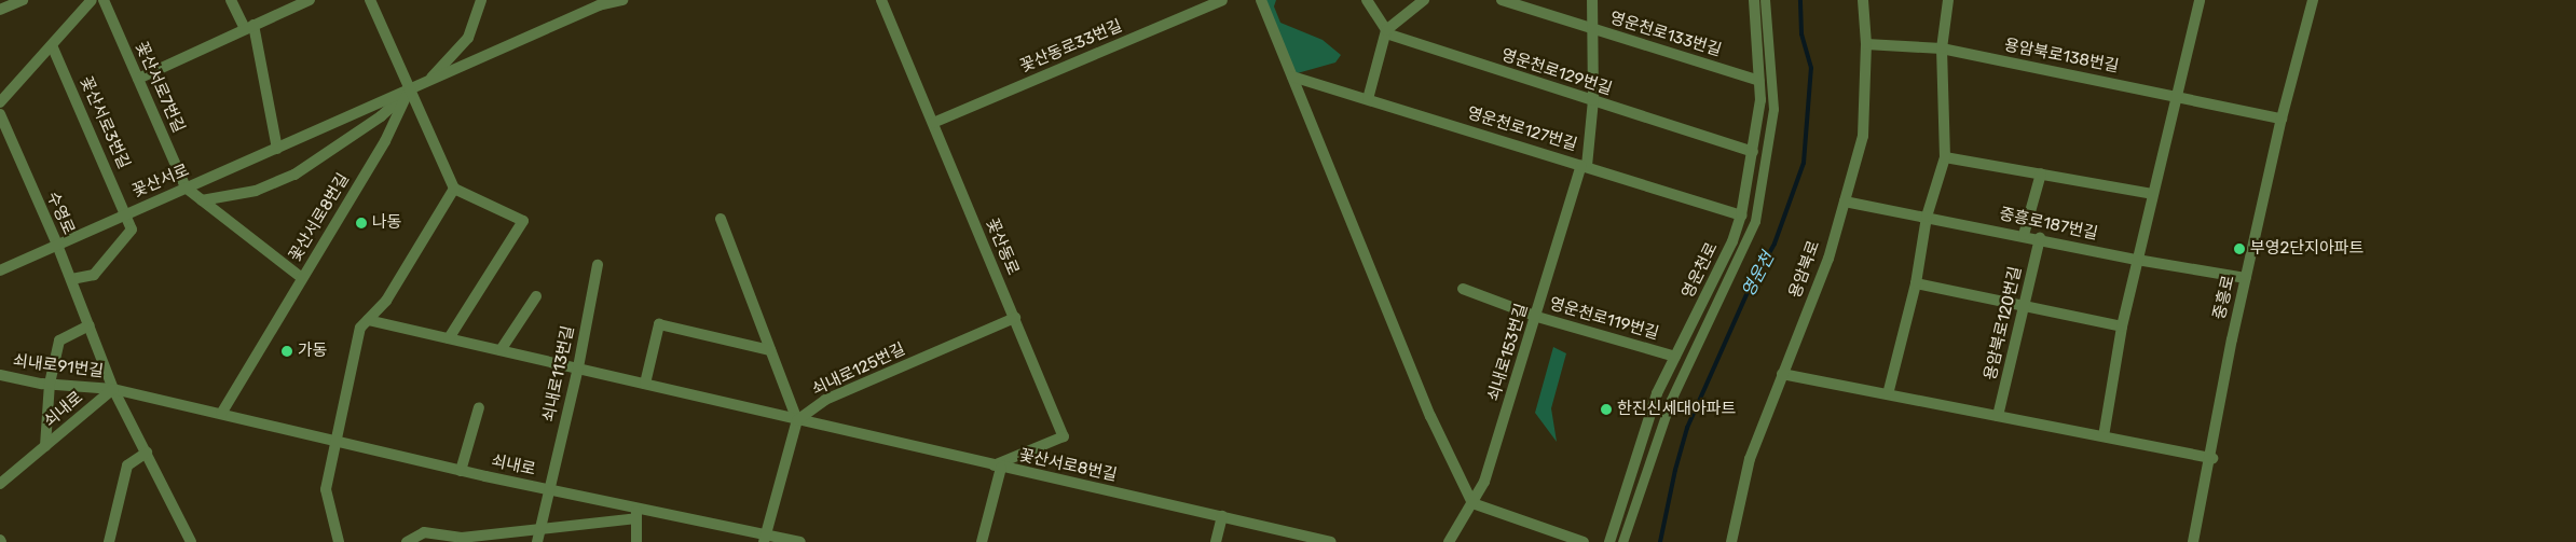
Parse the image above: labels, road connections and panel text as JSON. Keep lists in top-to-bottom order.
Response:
{
  "streets": {
    "street": [
      "영운천로133번길",
      "꽃산동로33번길",
      "용암북로138번길",
      "영운천로129번길",
      "꽃산서로7번길",
      "꽃산서로3번길",
      "영운천로127번길",
      "꽃산서로",
      "수영로",
      "꽃산서로8번길",
      "중흥로187번길",
      "꽃산동로",
      "용암북로",
      "영운천로",
      "중흥로",
      "영운천로119번길",
      "용암북로120번길",
      "쇠내로153번길",
      "쇠내로91번길",
      "쇠내로125번길",
      "쇠내로113번길",
      "쇠내로"
    ]
  },
  "crossings": [
    ["영운천로133번길", "영운천로"],
    ["영운천로133번길", "쇠내로153번길"],
    ["꽃산동로33번길", "꽃산동로"],
    ["용암북로138번길", "용암북로"],
    ["용암북로138번길", "중흥로"],
    ["영운천로129번길", "영운천로"],
    ["영운천로129번길", "쇠내로153번길"],
    ["꽃산서로7번길", "꽃산서로"],
    ["꽃산서로7번길", "꽃산서로8번길"],
    ["꽃산서로3번길", "꽃산서로"],
    ["영운천로127번길", "영운천로"],
    ["영운천로127번길", "쇠내로153번길"],
    ["꽃산서로", "수영로"],
    ["꽃산서로", "꽃산서로8번길"],
    ["수영로", "쇠내로91번길"],
    ["수영로", "쇠내로"],
    ["꽃산서로8번길", "꽃산동로"],
    ["꽃산서로8번길", "쇠내로125번길"],
    ["꽃산서로8번길", "쇠내로113번길"],
    ["중흥로187번길", "용암북로"],
    ["중흥로187번길", "중흥로"],
    ["중흥로187번길", "용암북로120번길"],
    ["꽃산동로", "쇠내로125번길"],
    ["영운천로", "영운천로119번길"],
    ["영운천로119번길", "쇠내로153번길"],
    ["쇠내로91번길", "쇠내로"],
    ["쇠내로113번길", "쇠내로"]
  ],
  "water": ["영운천"],
  "places": [
    "나동",
    "부영2단지아파트",
    "가동",
    "한진신세대아파트"
  ]
}
